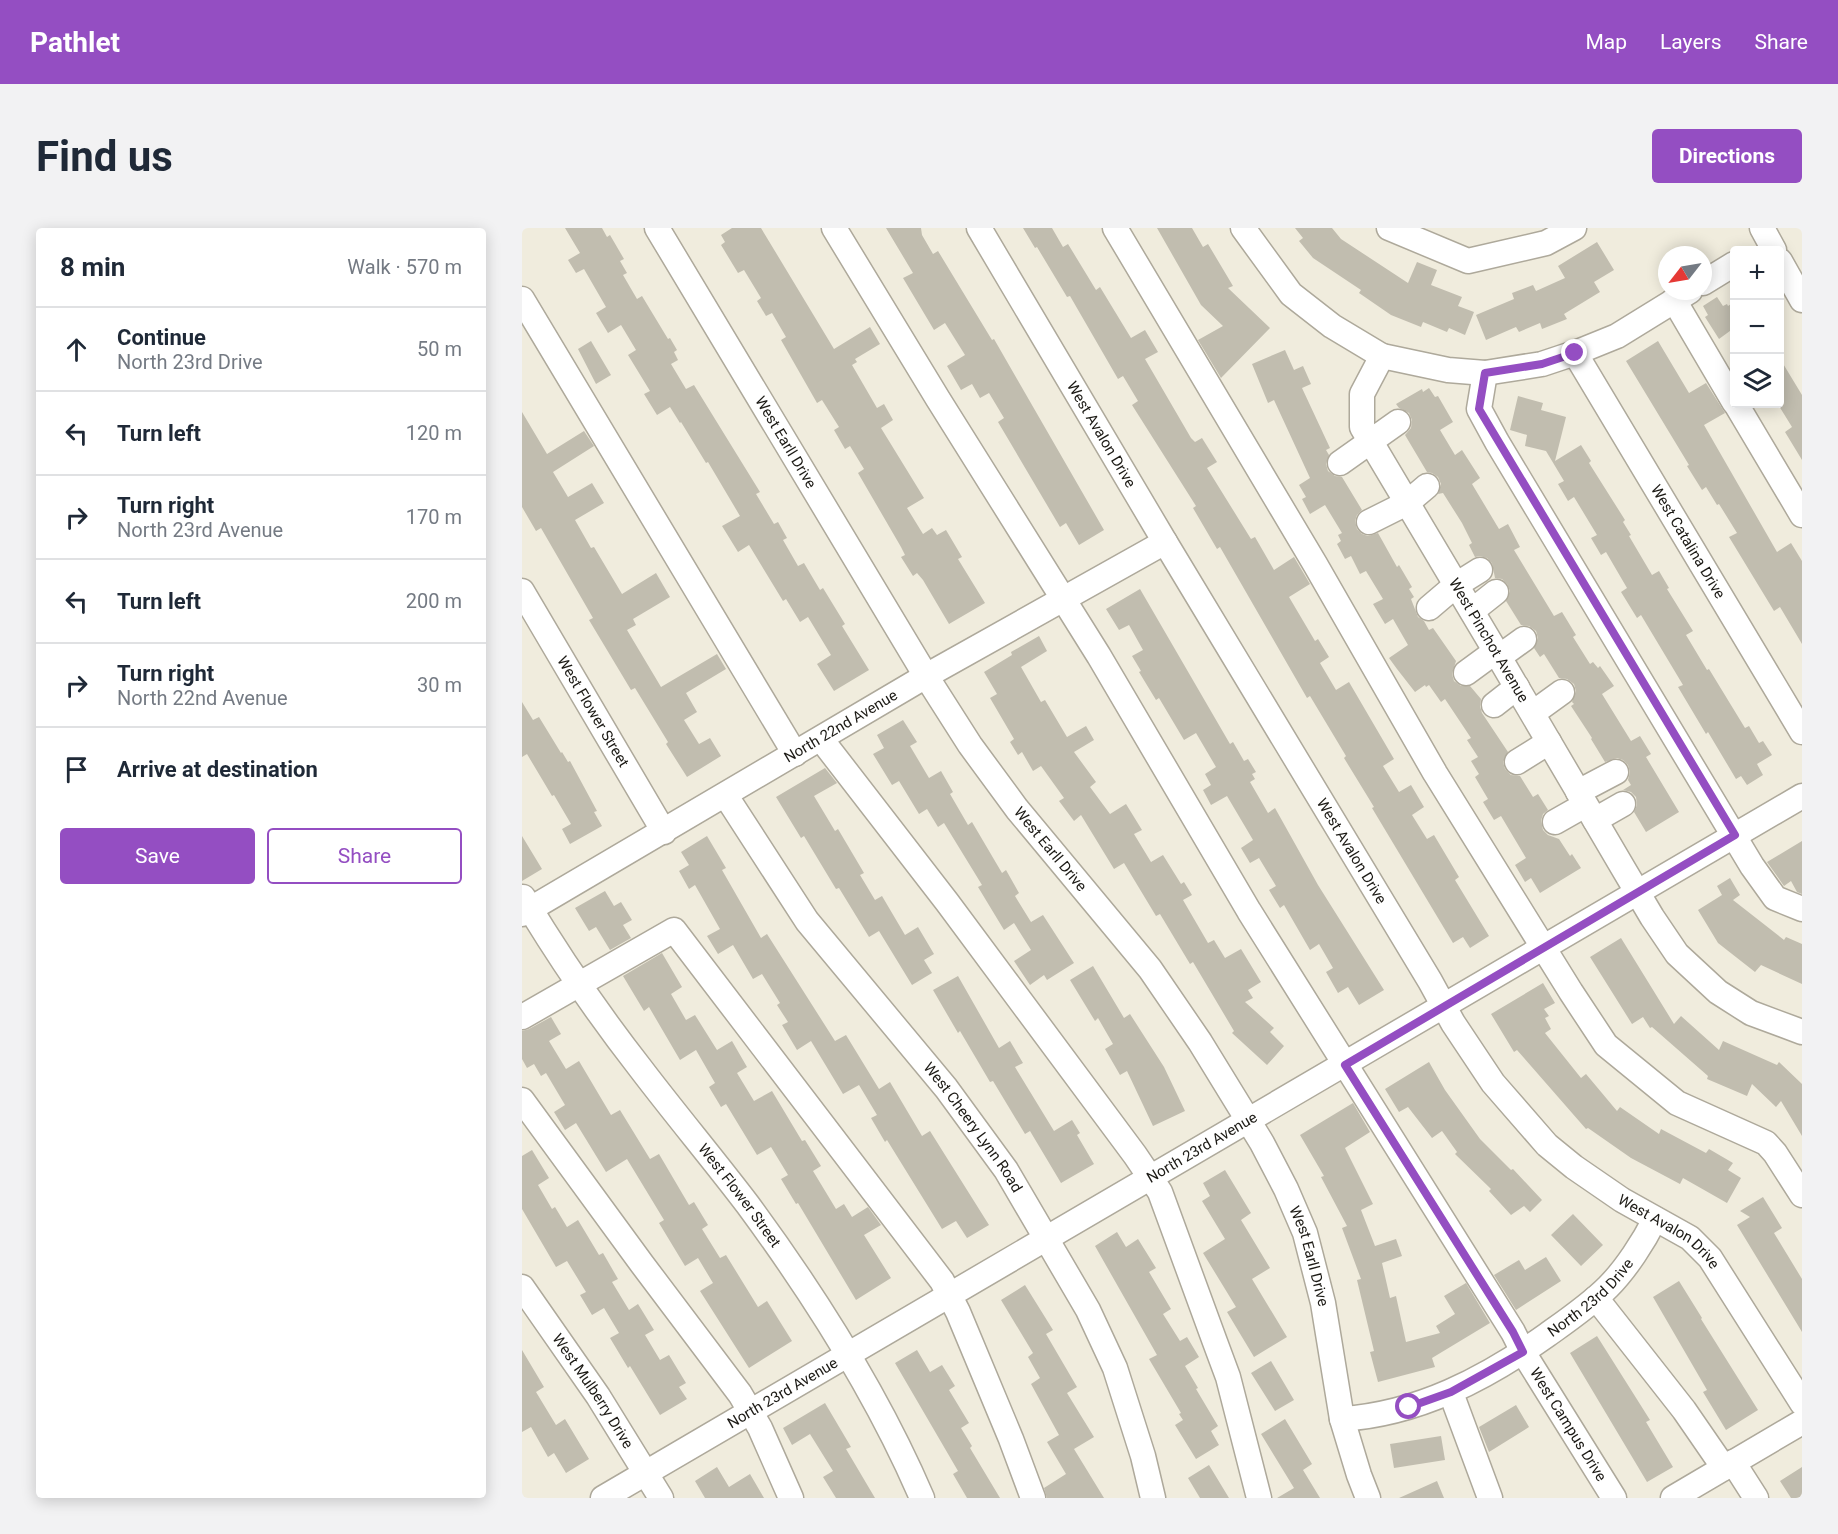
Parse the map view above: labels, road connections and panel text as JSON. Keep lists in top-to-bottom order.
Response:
{
  "streets": {
    "street": [
      "West Avalon Drive",
      "West Earll Drive",
      "West Catalina Drive",
      "West Pinchot Avenue",
      "West Flower Street",
      "North 22nd Avenue",
      "West Cheery Lynn Road",
      "North 23rd Avenue",
      "North 23rd Drive",
      "West Mulberry Drive",
      "West Campus Drive"
    ]
  },
  "crossings": [
    ["West Avalon Drive", "North 22nd Avenue"],
    ["West Avalon Drive", "North 23rd Avenue"],
    ["West Avalon Drive", "North 23rd Drive"],
    ["West Earll Drive", "North 22nd Avenue"],
    ["West Earll Drive", "North 23rd Avenue"],
    ["West Earll Drive", "North 23rd Drive"],
    ["West Pinchot Avenue", "North 23rd Avenue"],
    ["West Flower Street", "North 22nd Avenue"],
    ["West Flower Street", "North 23rd Avenue"],
    ["North 22nd Avenue", "West Cheery Lynn Road"],
    ["North 22nd Avenue", "West Campus Drive"],
    ["West Cheery Lynn Road", "North 23rd Avenue"],
    ["North 23rd Avenue", "West Mulberry Drive"],
    ["North 23rd Avenue", "West Campus Drive"],
    ["North 23rd Drive", "West Campus Drive"]
  ],
  "north": "bottom left",
  "page": {
    "header": "Pathlet",
    "nav": ["Map", "Layers", "Share"],
    "buttons": [
      "Directions",
      ["Save", "Share"]
    ],
    "title": "Find us",
    "heading": ["8 min", "Walk · 570 m"],
    "map_buttons": ["+", "−"],
    "list": [
      ["Continue", "North 23rd Drive", "50 m"],
      ["Turn left", "120 m"],
      ["Turn right", "North 23rd Avenue", "170 m"],
      ["Turn left", "200 m"],
      ["Turn right", "North 22nd Avenue", "30 m"],
      "Arrive at destination"
    ]
  }
}
